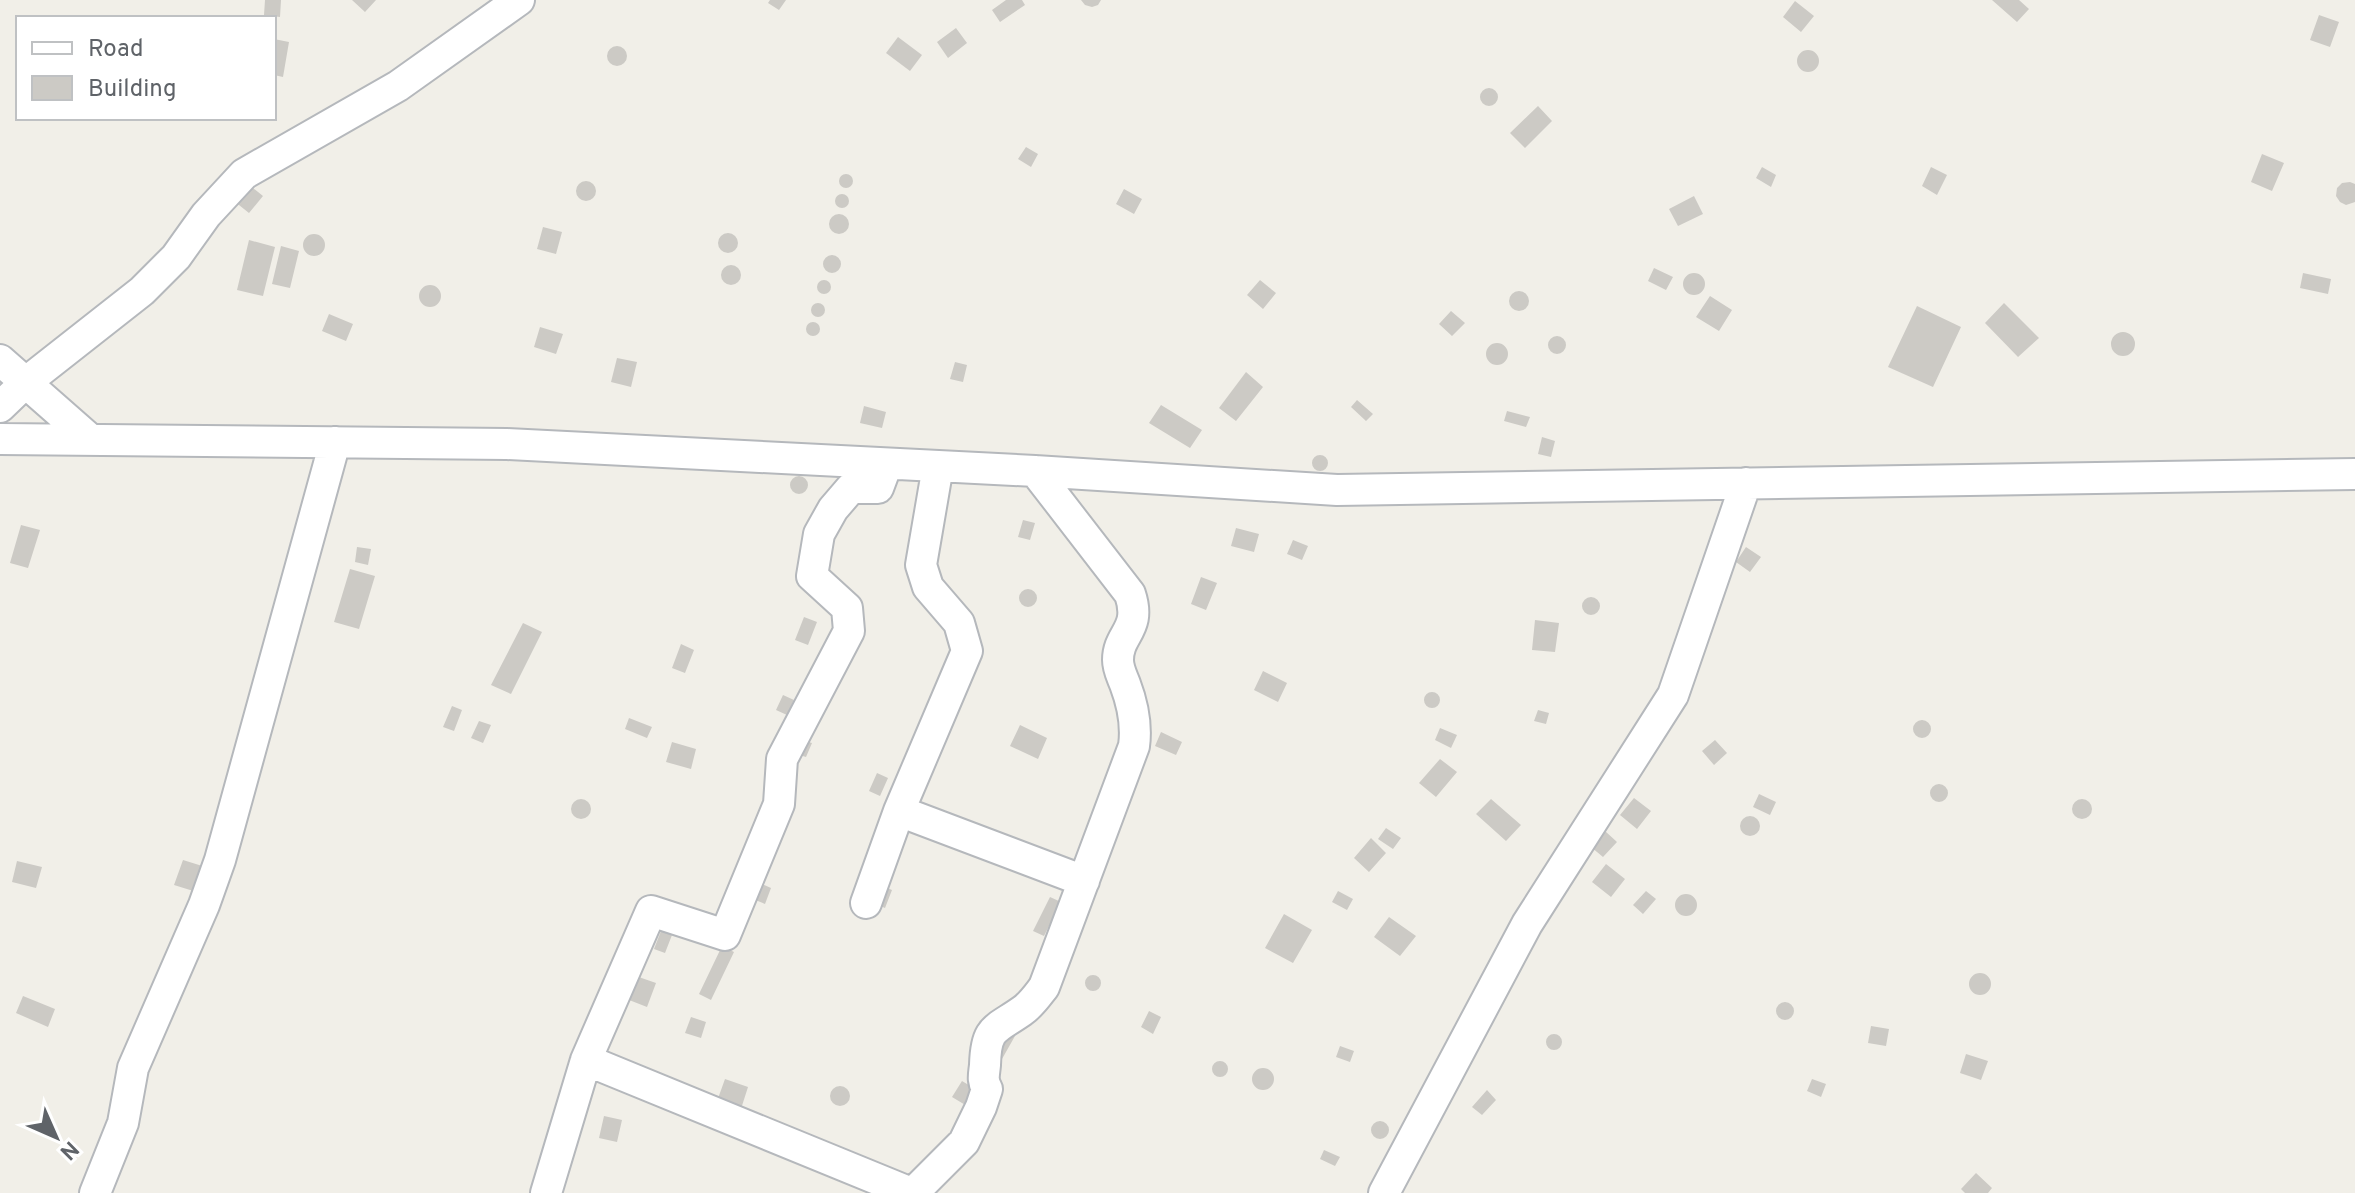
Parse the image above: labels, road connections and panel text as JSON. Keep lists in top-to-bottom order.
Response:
{
  "legend": ["Road", "Building"],
  "north": "bottom right"
}
